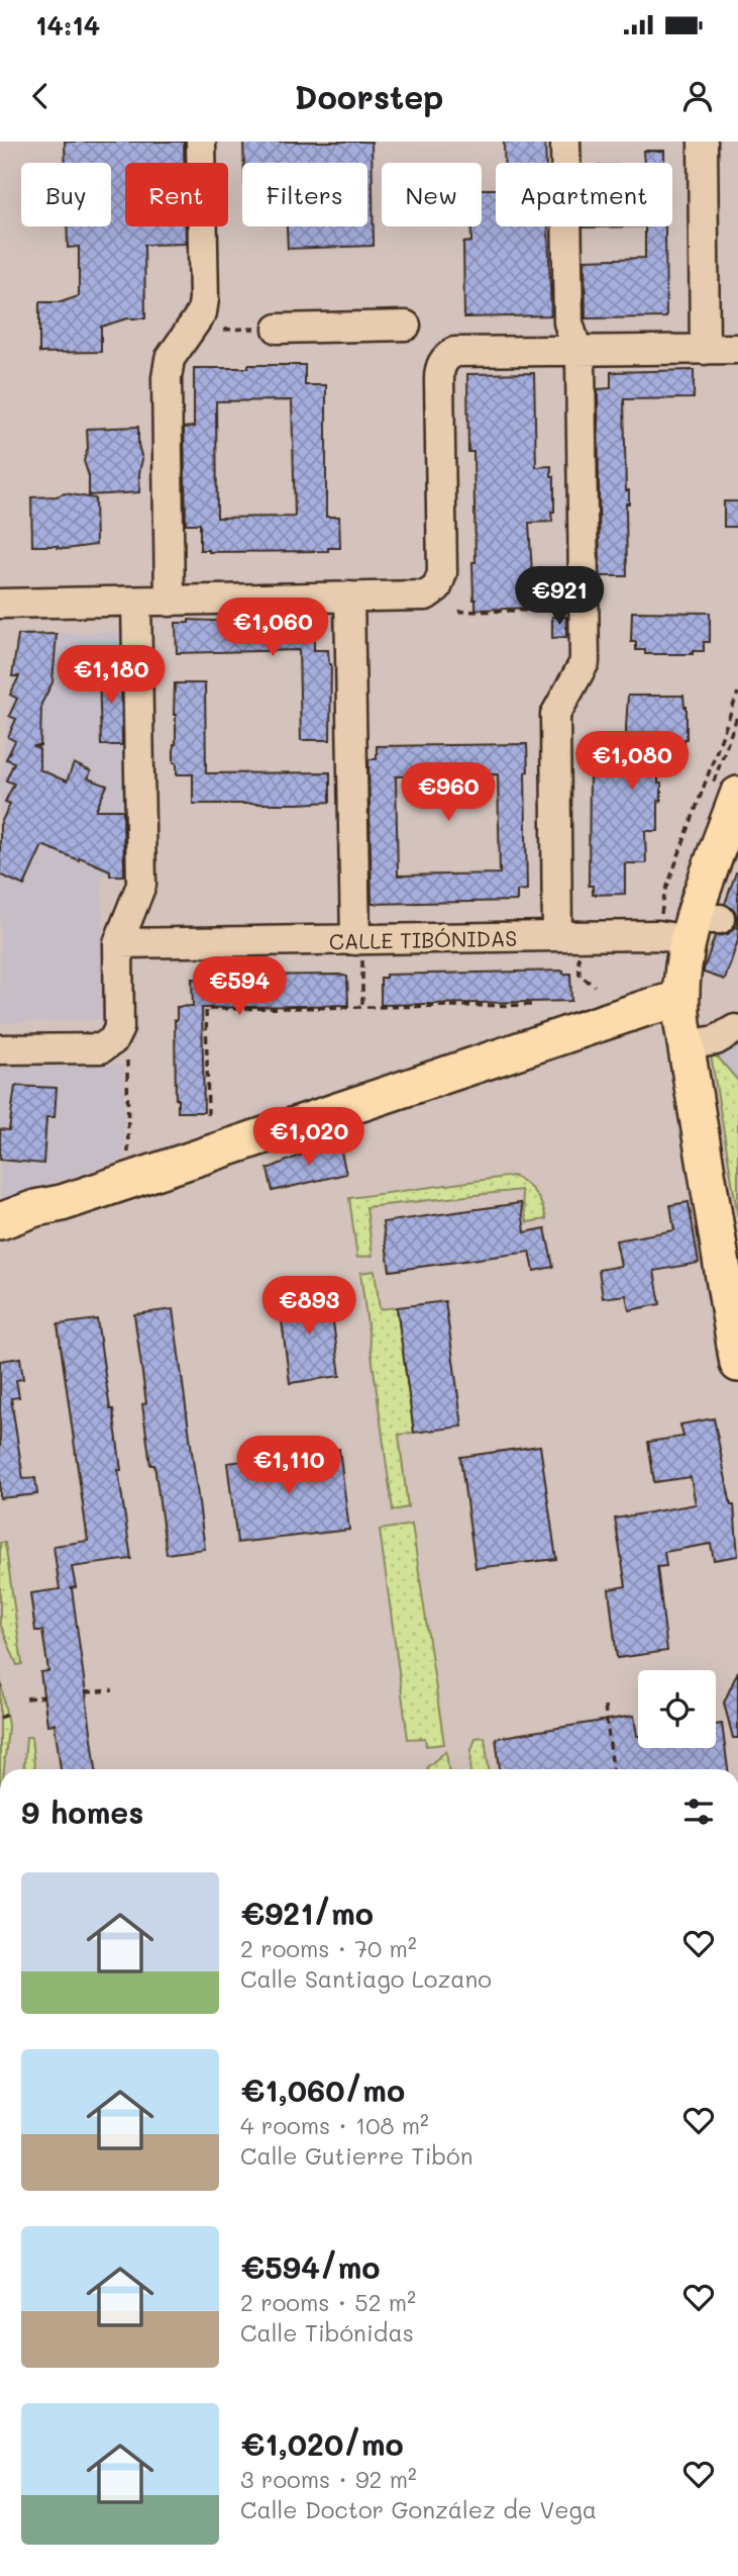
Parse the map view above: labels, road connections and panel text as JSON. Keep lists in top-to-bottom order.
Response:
{
  "streets": {
    "street": ["CALLE TIBÓNIDAS"]
  },
  "page": {
    "status": "14:14",
    "header": "Doorstep",
    "chip": [
      "Buy",
      "Rent",
      "Filters",
      "New",
      "Apartment"
    ],
    "price": [
      "€921",
      "€1,060",
      "€1,180",
      "€1,080",
      "€960",
      "€594",
      "€1,020",
      "€893",
      "€1,110"
    ],
    "heading": "9 homes",
    "list": [
      {
        "name": "€921/mo",
        "note": "2 rooms · 70 m² · Calle Santiago Lozano"
      },
      {
        "name": "€1,060/mo",
        "note": "4 rooms · 108 m² · Calle Gutierre Tibón"
      },
      {
        "name": "€594/mo",
        "note": "2 rooms · 52 m² · Calle Tibónidas"
      },
      {
        "name": "€1,020/mo",
        "note": "3 rooms · 92 m² · Calle Doctor González de Vega"
      }
    ]
  }
}
